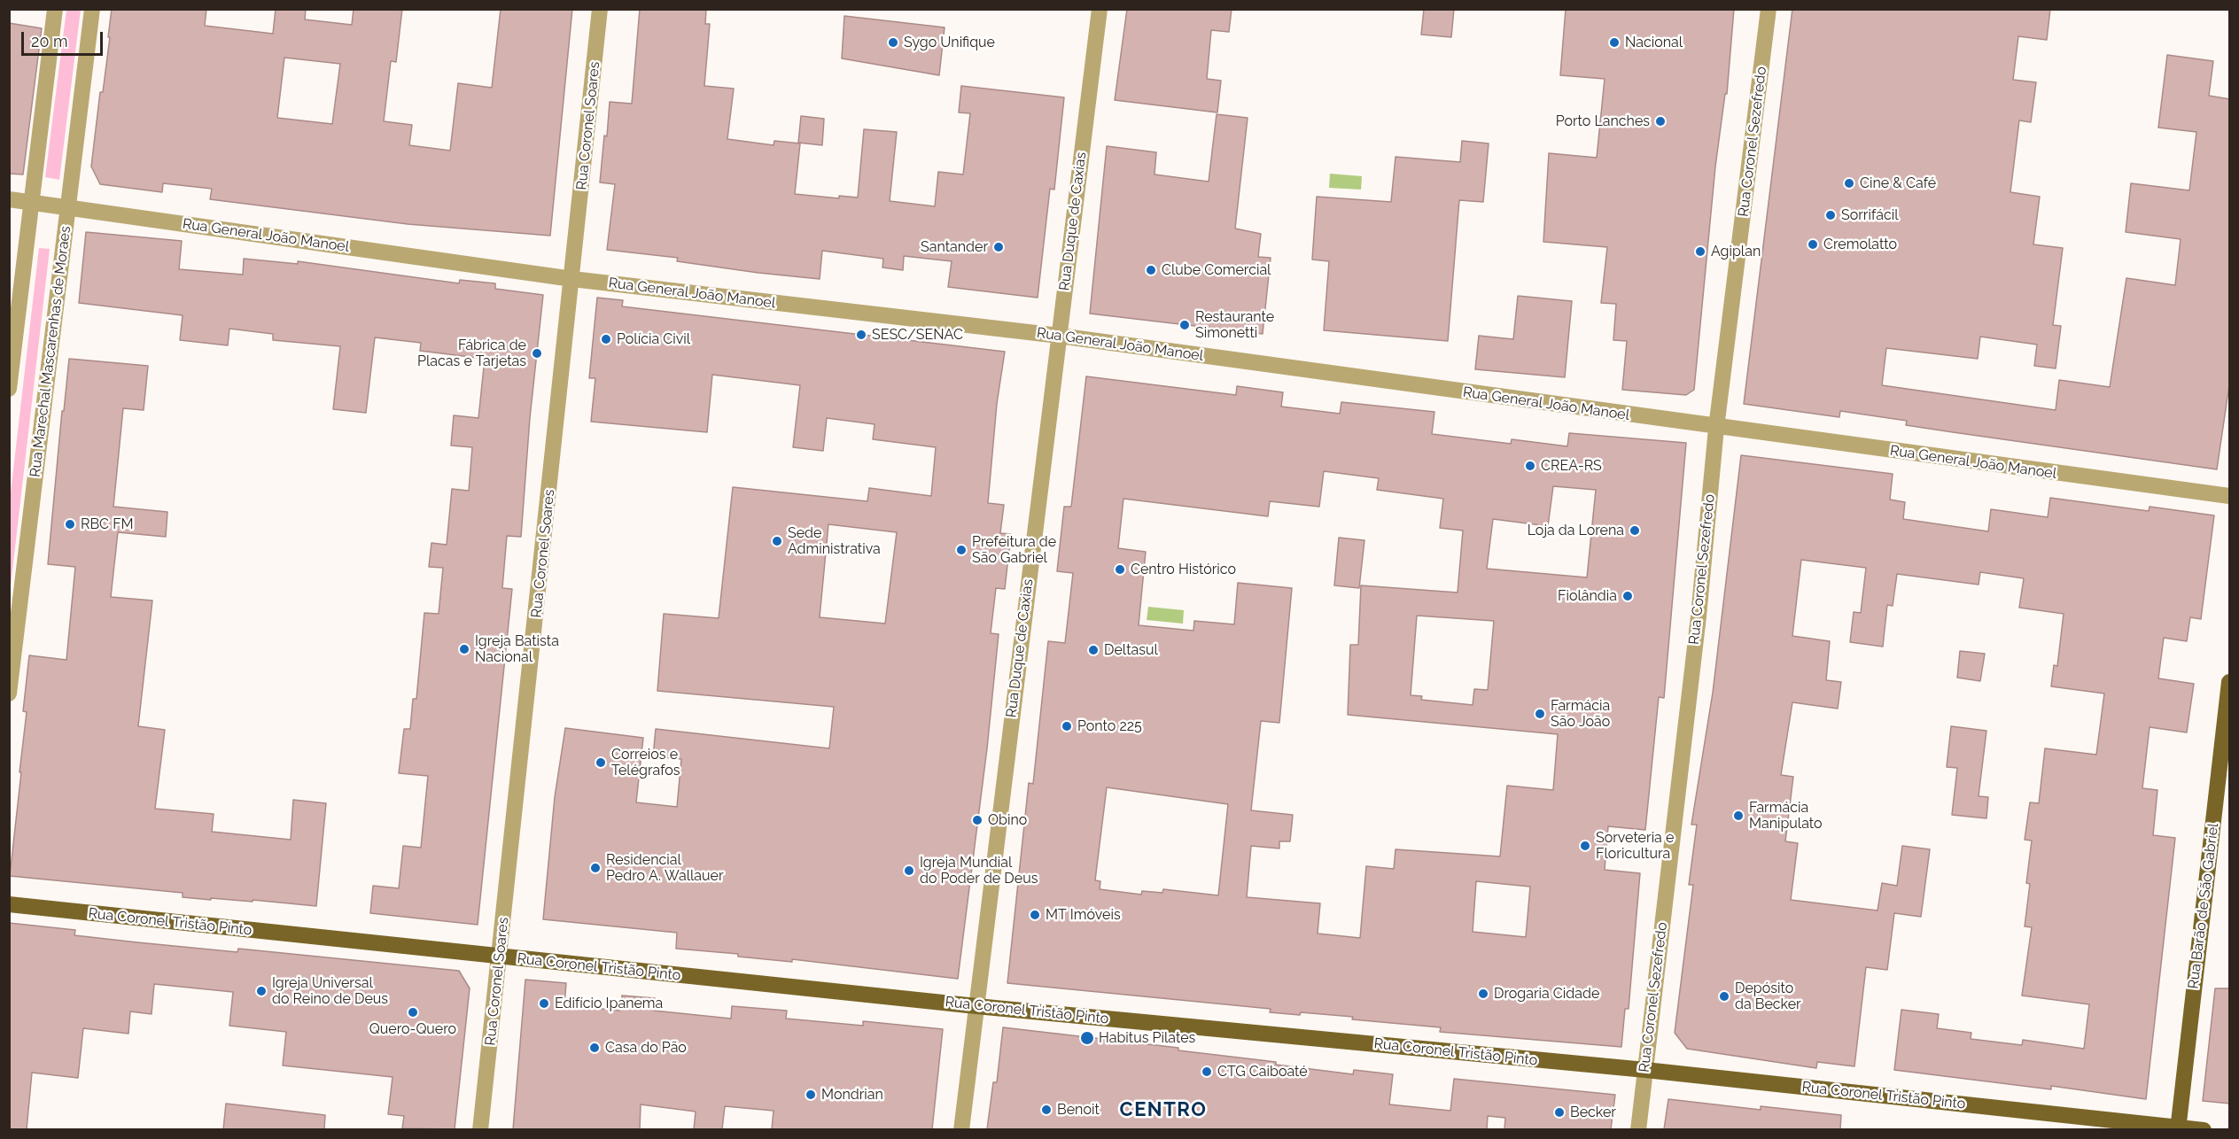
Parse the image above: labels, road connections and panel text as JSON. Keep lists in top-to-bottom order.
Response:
{
  "streets": {
    "main road": ["Rua Barão de São Gabriel", "Rua Coronel Tristão Pinto"],
    "street": [
      "Rua Coronel Soares",
      "Rua Coronel Sezefredo",
      "Rua Duque de Caxias",
      "Rua General João Manoel",
      "Rua Marechal Mascarenhas de Moraes"
    ]
  },
  "crossings": [
    ["Rua Coronel Soares", "Rua General João Manoel"],
    ["Rua Coronel Soares", "Rua Coronel Tristão Pinto"],
    ["Rua Coronel Sezefredo", "Rua General João Manoel"],
    ["Rua Coronel Sezefredo", "Rua Coronel Tristão Pinto"],
    ["Rua Duque de Caxias", "Rua General João Manoel"],
    ["Rua Duque de Caxias", "Rua Coronel Tristão Pinto"],
    ["Rua General João Manoel", "Rua Marechal Mascarenhas de Moraes"],
    ["Rua Barão de São Gabriel", "Rua Coronel Tristão Pinto"]
  ],
  "districts": ["CENTRO"],
  "places": [
    "Sygo Unifique",
    "Nacional",
    "Porto Lanches",
    "Cine & Café",
    "Sorrifácil",
    "Cremolatto",
    "Santander",
    "Agiplan",
    "Clube Comercial",
    "Restaurante Simonetti",
    "SESC/SENAC",
    "Polícia Civil",
    "Fábrica de Placas e Tarjetas",
    "CREA-RS",
    "RBC FM",
    "Loja da Lorena",
    "Sede Administrativa",
    "Prefeitura de São Gabriel",
    "Centro Histórico",
    "Fiolândia",
    "Igreja Batista Nacional",
    "Deltasul",
    "Farmácia São João",
    "Ponto 225",
    "Correios e Telégrafos",
    "Farmácia Manipulato",
    "Obino",
    "Sorveteria e Floricultura",
    "Residencial Pedro A. Wallauer",
    "Igreja Mundial do Poder de Deus",
    "MT Imóveis",
    "Igreja Universal do Reino de Deus",
    "Drogaria Cidade",
    "Depósito da Becker",
    "Edifício Ipanema",
    "Quero-Quero",
    "Habitus Pilates",
    "Casa do Pão",
    "CTG Caiboaté",
    "Mondrian",
    "Benoit",
    "Becker"
  ],
  "scale_bar": "20 m"
}
